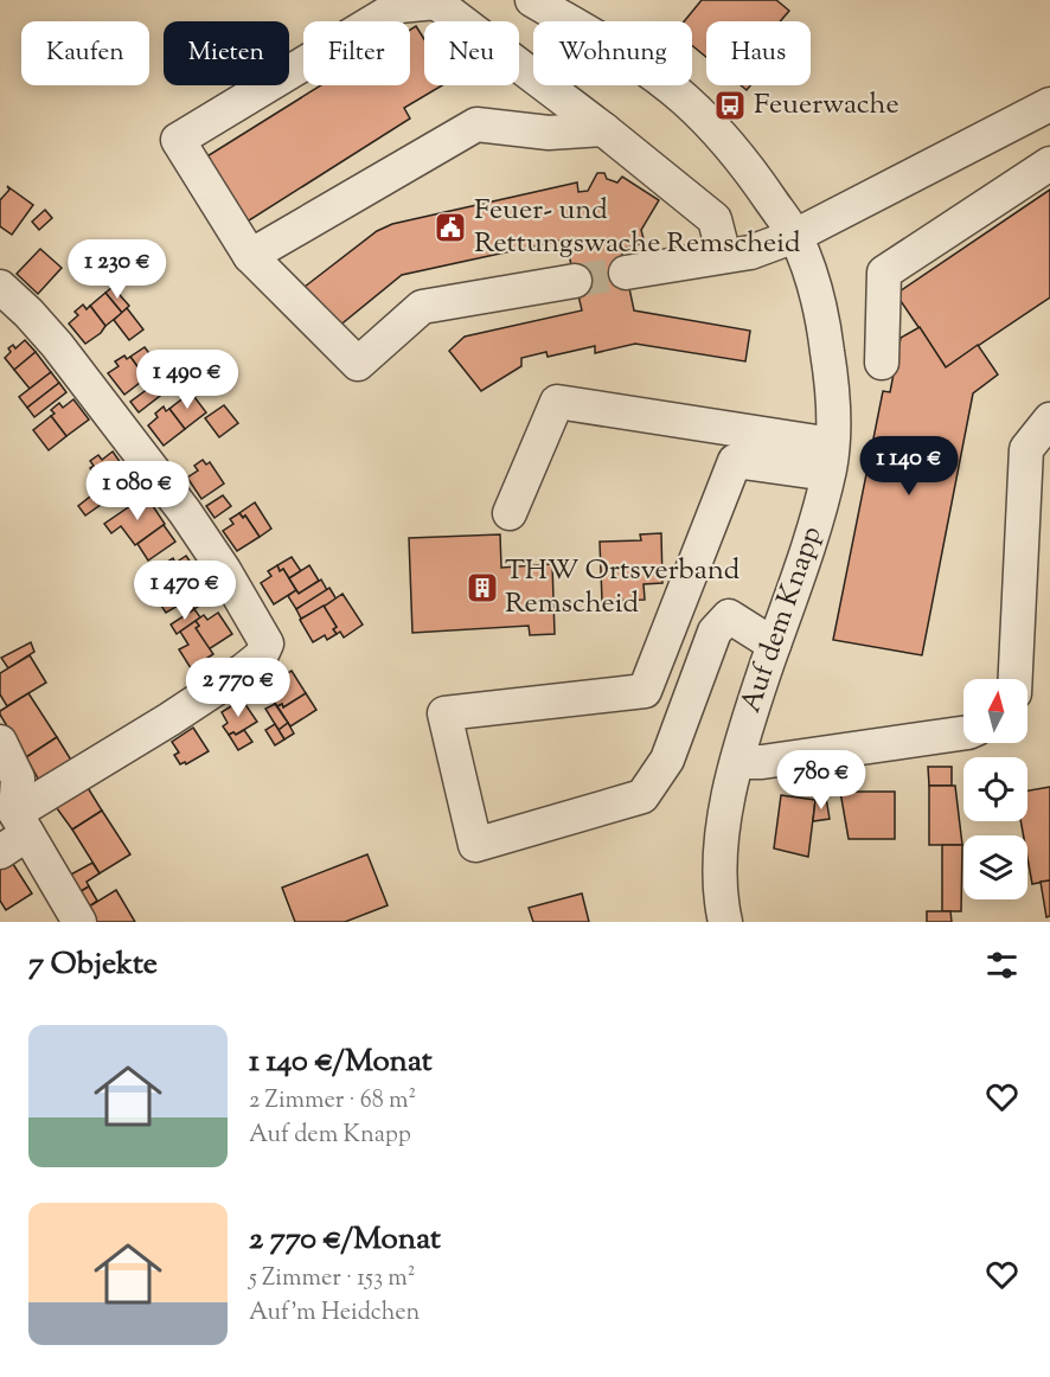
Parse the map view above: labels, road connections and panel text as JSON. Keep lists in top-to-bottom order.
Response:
{
  "streets": {
    "street": ["Auf dem Knapp"]
  },
  "places": {
    "bus stop": ["Feuerwache"],
    "public building": ["Feuer- und Rettungswache Remscheid"],
    "building": ["THW Ortsverband Remscheid"]
  },
  "north": "top",
  "page": {
    "chip": [
      "Kaufen",
      "Mieten",
      "Filter",
      "Neu",
      "Wohnung",
      "Haus"
    ],
    "price": [
      "1 230 €",
      "1 490 €",
      "1 140 €",
      "1 080 €",
      "1 470 €",
      "2 770 €",
      "780 €"
    ],
    "heading": "7 Objekte",
    "list": [
      {
        "name": "1 140 €/Monat",
        "note": "2 Zimmer · 68 m² · Auf dem Knapp"
      },
      {
        "name": "2 770 €/Monat",
        "note": "5 Zimmer · 153 m² · Auf'm Heidchen"
      }
    ]
  }
}
